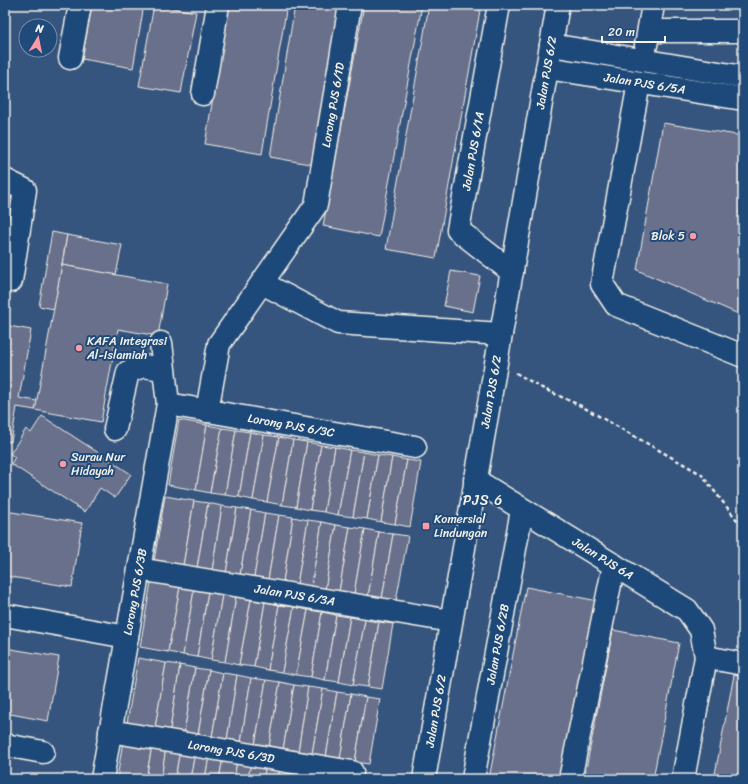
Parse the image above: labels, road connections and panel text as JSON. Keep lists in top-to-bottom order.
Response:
{
  "streets": {
    "street": [
      "Jalan PJS 6/2",
      "Jalan PJS 6/5A",
      "Lorong PJS 6/1D",
      "Jalan PJS 6/1A",
      "Lorong PJS 6/3C",
      "Jalan PJS 6A",
      "Lorong PJS 6/3B",
      "Jalan PJS 6/3A",
      "Jalan PJS 6/2B",
      "Lorong PJS 6/3D"
    ]
  },
  "crossings": [
    ["Jalan PJS 6/2", "Jalan PJS 6/5A"],
    ["Jalan PJS 6/2", "Jalan PJS 6/1A"],
    ["Jalan PJS 6/2", "Jalan PJS 6A"],
    ["Jalan PJS 6/2", "Jalan PJS 6/3A"],
    ["Lorong PJS 6/3C", "Lorong PJS 6/3B"],
    ["Jalan PJS 6A", "Jalan PJS 6/2B"],
    ["Lorong PJS 6/3B", "Jalan PJS 6/3A"],
    ["Lorong PJS 6/3B", "Lorong PJS 6/3D"]
  ],
  "districts": ["PJS 6"],
  "places": {
    "other": ["Blok 5", "KAFA Integrasi Al-Islamiah", "Surau Nur Hidayah"],
    "transit": ["Komersial Lindungan"]
  },
  "scale_bar": "20 m",
  "north": "top"
}
